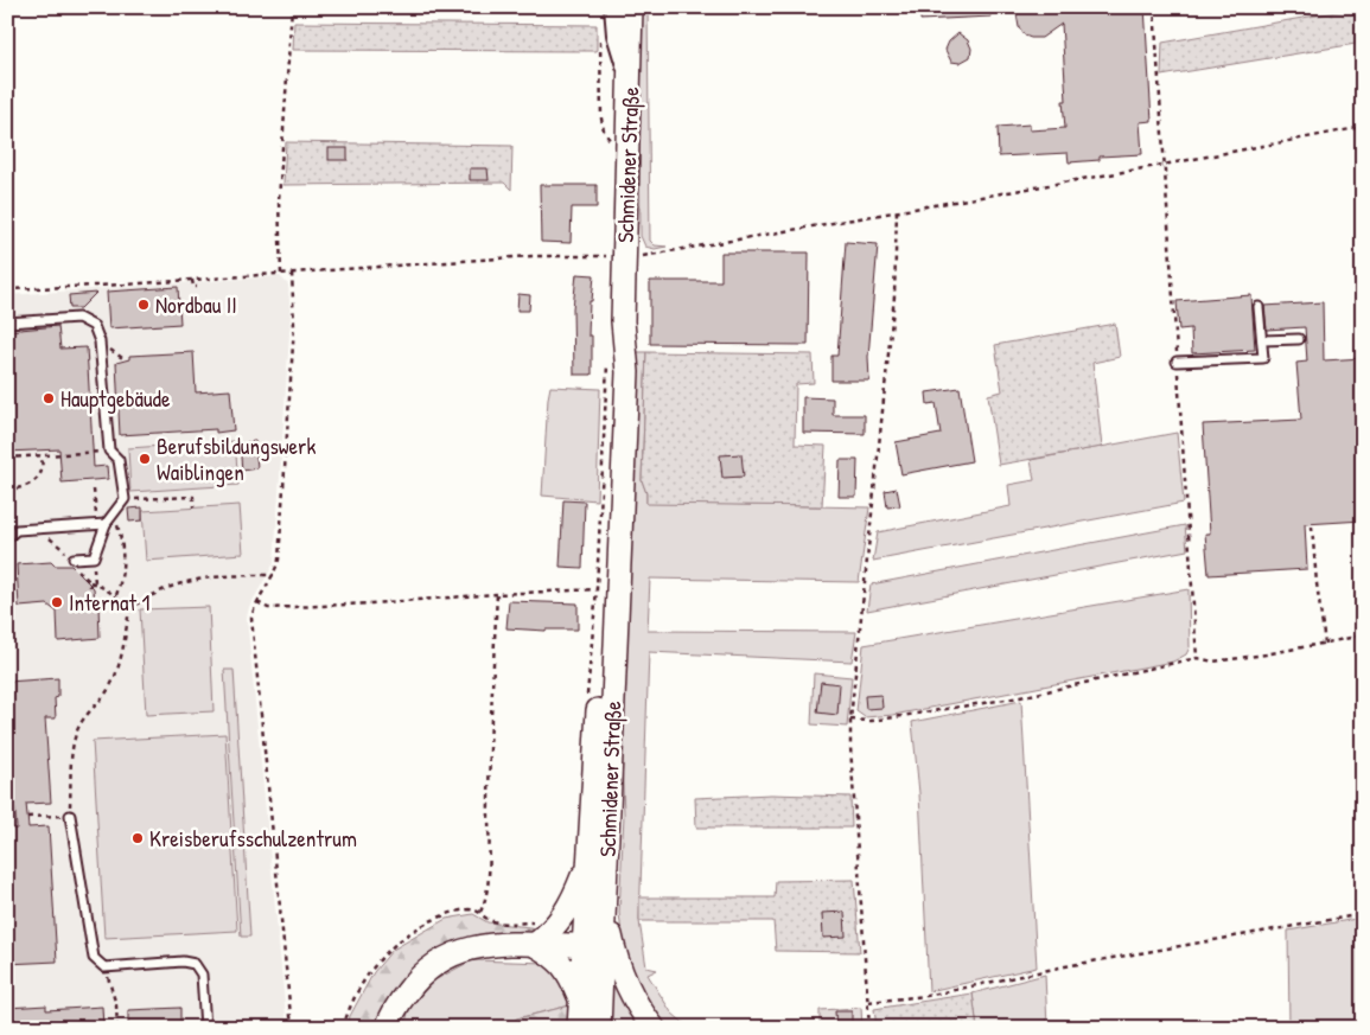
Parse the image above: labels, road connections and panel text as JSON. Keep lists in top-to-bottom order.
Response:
{
  "streets": {
    "main road": ["Schmidener Straße"]
  },
  "places": [
    "Nordbau II",
    "Hauptgebäude",
    "Berufsbildungswerk Waiblingen",
    "Internat 1",
    "Kreisberufsschulzentrum"
  ]
}
